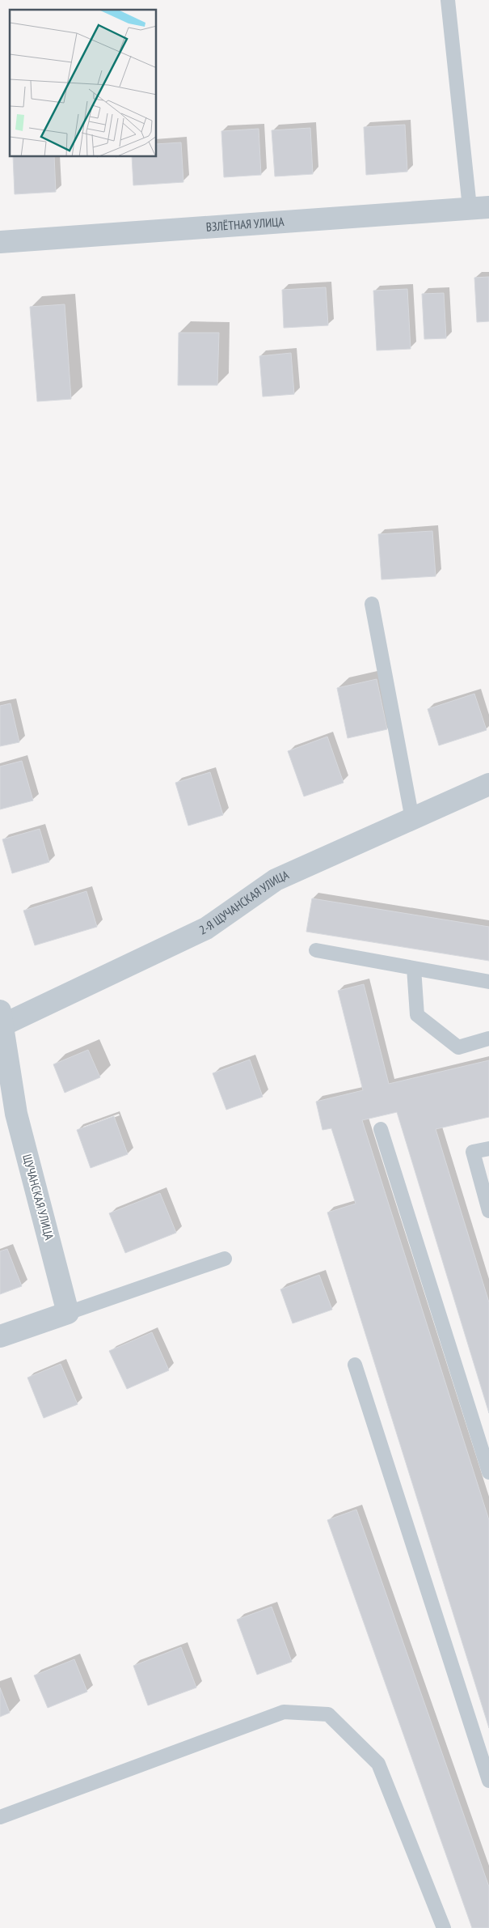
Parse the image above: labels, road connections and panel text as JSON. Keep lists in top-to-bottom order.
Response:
{
  "streets": {
    "street": ["ВЗЛЁТНАЯ УЛИЦА", "2-Я ЩУЧАНСКАЯ УЛИЦА", "ЩУЧАНСКАЯ УЛИЦА"]
  },
  "crossings": [
    ["2-Я ЩУЧАНСКАЯ УЛИЦА", "ЩУЧАНСКАЯ УЛИЦА"]
  ]
}
